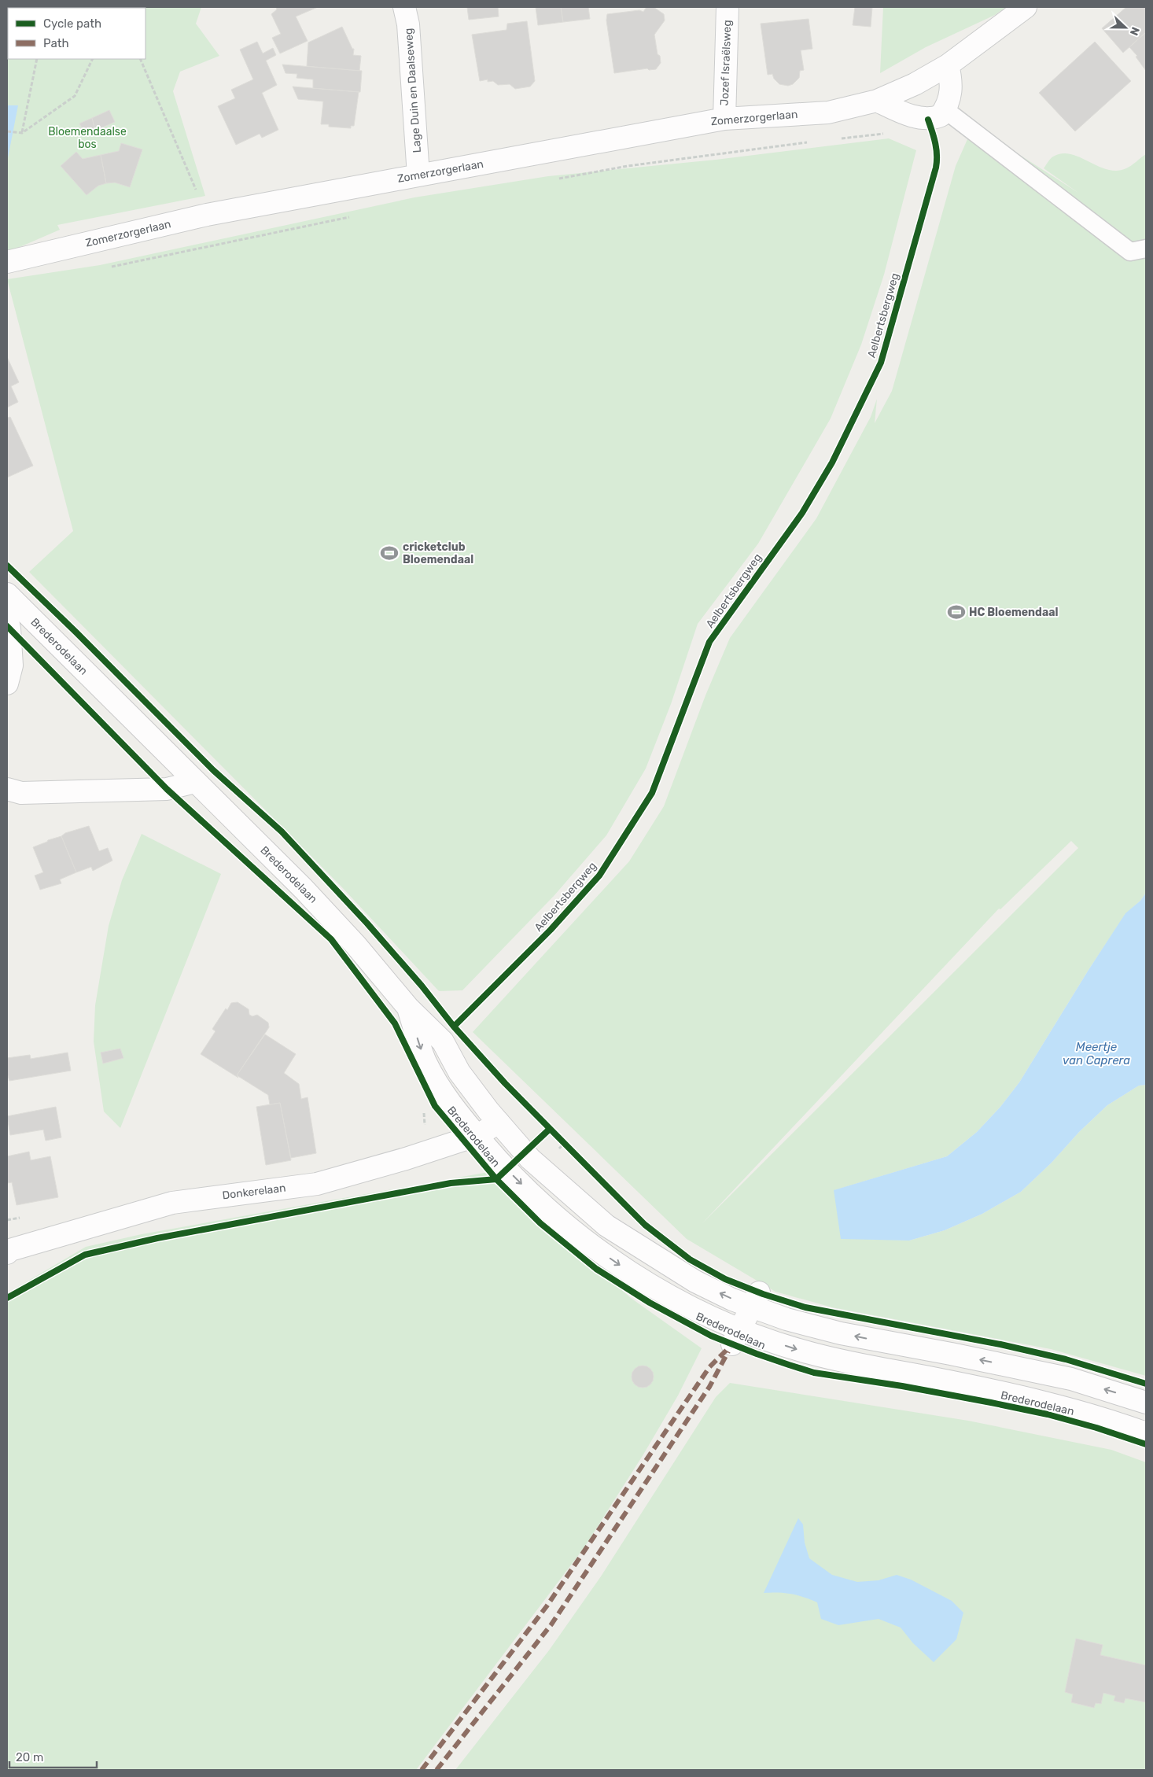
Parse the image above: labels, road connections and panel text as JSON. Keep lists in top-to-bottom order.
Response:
{
  "streets": {
    "street": [
      "Jozef Israëlsweg",
      "Lage Duin en Daalseweg",
      "Zomerzorgerlaan",
      "Brederodelaan",
      "Donkerelaan"
    ],
    "cycle path": ["Aelbertsbergweg"]
  },
  "crossings": [
    ["Jozef Israëlsweg", "Zomerzorgerlaan"],
    ["Lage Duin en Daalseweg", "Zomerzorgerlaan"],
    ["Brederodelaan", "Donkerelaan"]
  ],
  "water": ["Meertje van Caprera"],
  "parks": ["Bloemendaalse bos"],
  "places": {
    "sports": ["cricketclub Bloemendaal", "HC Bloemendaal"]
  },
  "legend": ["Cycle path", "Path"],
  "scale_bar": "20 m",
  "north": "right"
}
